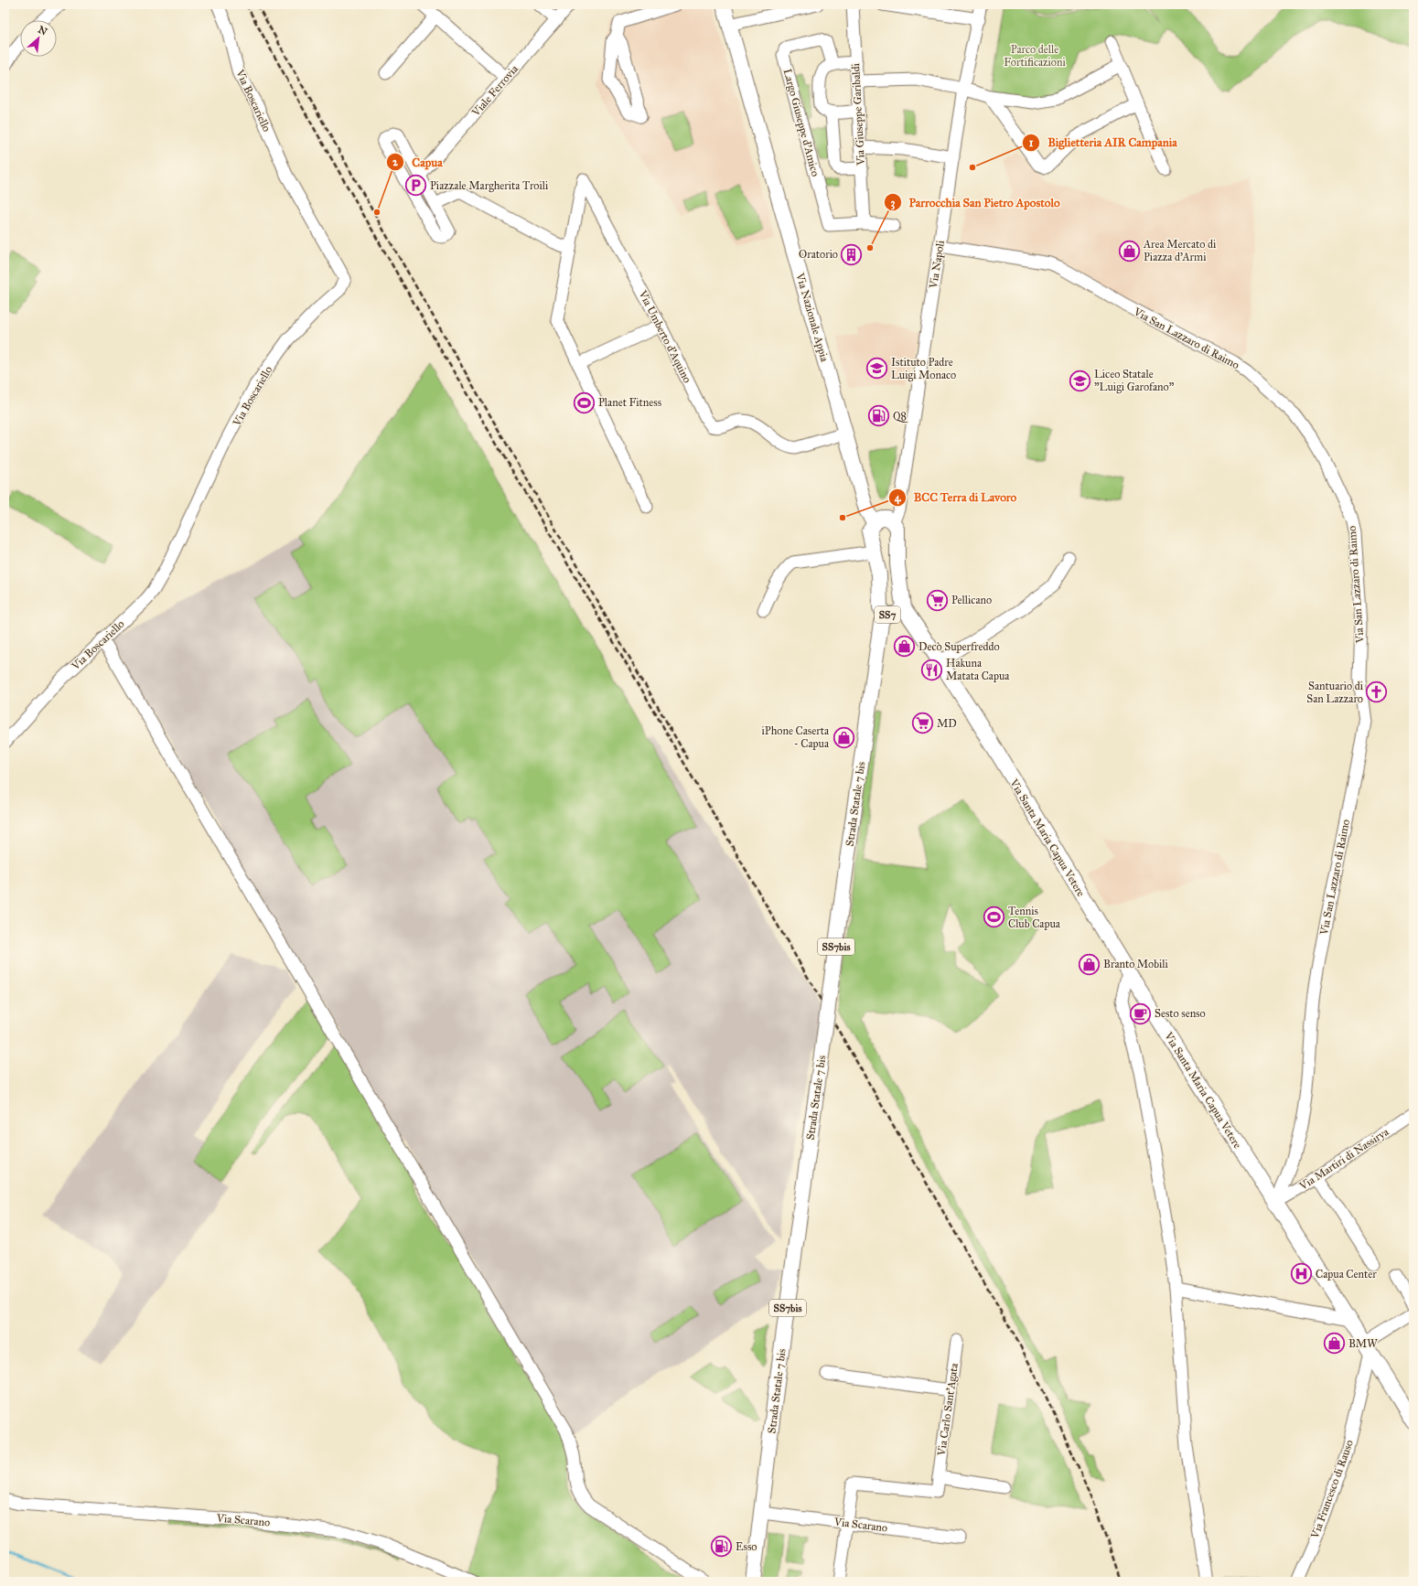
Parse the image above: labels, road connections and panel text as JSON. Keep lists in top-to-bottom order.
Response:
{
  "streets": {
    "main road": [
      "Via Nazionale Appia",
      "SS7",
      "Strada Statale 7 bis",
      "Via Santa Maria Capua Vetere",
      "SS7bis"
    ],
    "street": [
      "Viale Ferrovia",
      "Via Boscariello",
      "Via Giuseppe Garibaldi",
      "Largo Giuseppe d'Amico",
      "Via Napoli",
      "Via Umberto d'Aquino",
      "Via San Lazzaro di Raimo",
      "Via Martiri di Nassirya",
      "Via Carlo Sant'Agata",
      "Via Francesco di Rauso",
      "Via Scarano"
    ]
  },
  "crossings": [
    ["Via Giuseppe Garibaldi", "Largo Giuseppe d'Amico"],
    ["Via Napoli", "Via San Lazzaro di Raimo"],
    ["Via Napoli", "SS7"],
    ["Via Nazionale Appia", "Via Umberto d'Aquino"],
    ["Via Nazionale Appia", "SS7"],
    ["Via San Lazzaro di Raimo", "Via Santa Maria Capua Vetere"],
    ["Via San Lazzaro di Raimo", "Via Martiri di Nassirya"],
    ["SS7", "Strada Statale 7 bis"],
    ["SS7", "Via Santa Maria Capua Vetere"],
    ["Strada Statale 7 bis", "Via Scarano"],
    ["Via Santa Maria Capua Vetere", "Via Martiri di Nassirya"],
    ["Via Santa Maria Capua Vetere", "Via Francesco di Rauso"],
    ["Via Carlo Sant'Agata", "Via Scarano"]
  ],
  "parks": ["Parco delle Fortificazioni"],
  "places": {
    "other": [
      "Biglietteria AIR Campania",
      "Capua",
      "Parrocchia San Pietro Apostolo",
      "BCC Terra di Lavoro"
    ],
    "parking": ["Piazzale Margherita Troili"],
    "shop": [
      "Area Mercato di Piazza d'Armi",
      "Decò Superfreddo",
      "iPhone Caserta - Capua",
      "Branto Mobili",
      "BMW"
    ],
    "building": ["Oratorio"],
    "school or university": ["Istituto Padre Luigi Monaco", "Liceo Statale \"Luigi Garofano\""],
    "sports": ["Planet Fitness", "Tennis Club Capua"],
    "fuel station": ["Q8", "Esso"],
    "supermarket": ["Pellicano", "MD"],
    "restaurant": ["Hakuna Matata Capua"],
    "church": ["Santuario di San Lazzaro"],
    "cafe": ["Sesto senso"],
    "hospital": ["Capua Center"]
  },
  "north": "top right"
}
